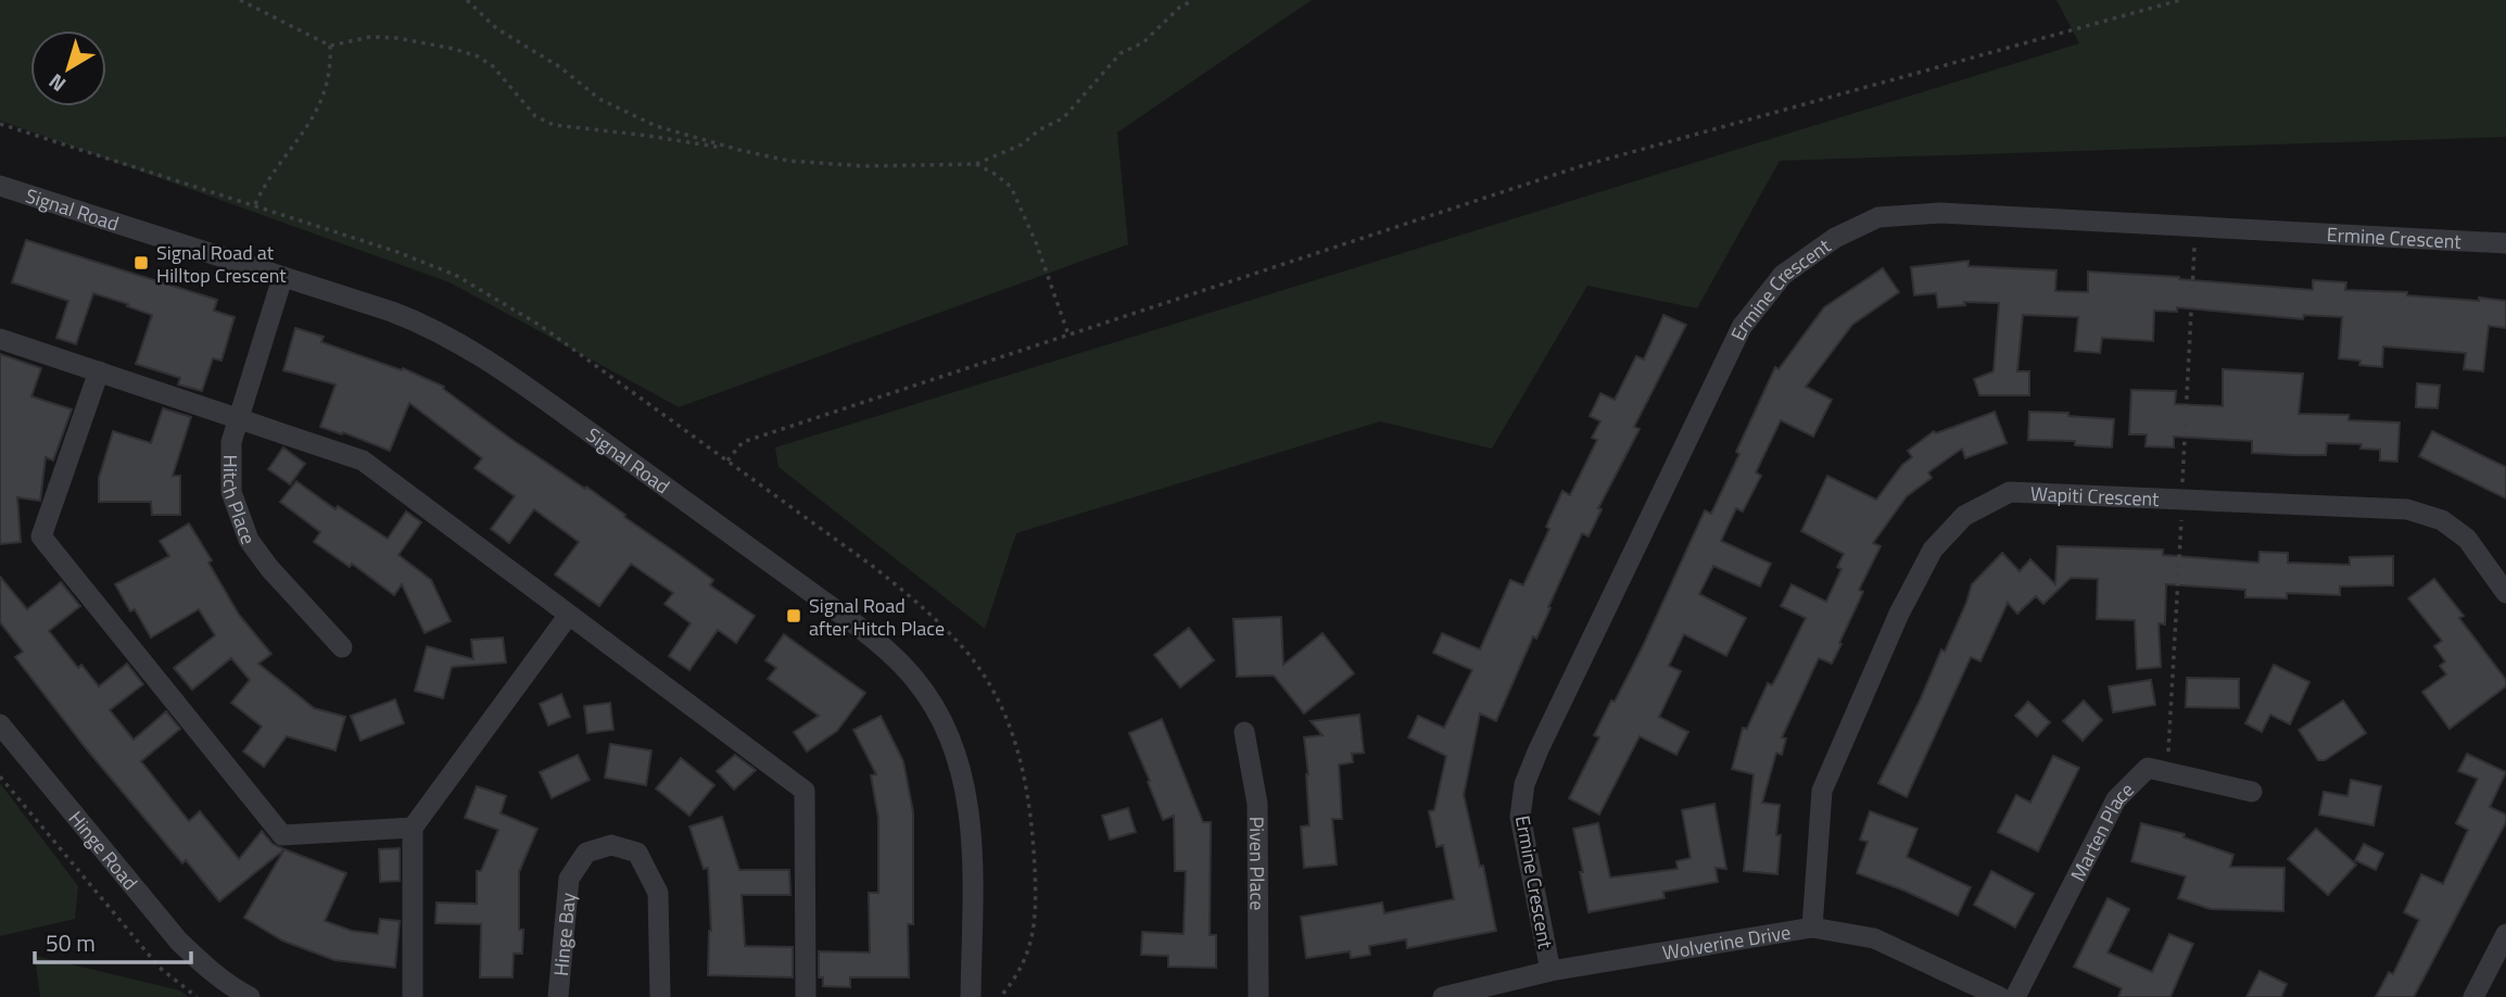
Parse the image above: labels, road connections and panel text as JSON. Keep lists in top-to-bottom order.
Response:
{
  "streets": {
    "street": [
      "Signal Road",
      "Ermine Crescent",
      "Wapiti Crescent",
      "Hitch Place",
      "Marten Place",
      "Hinge Road",
      "Piven Place",
      "Hinge Bay",
      "Wolverine Drive"
    ]
  },
  "crossings": [
    ["Signal Road", "Hitch Place"],
    ["Ermine Crescent", "Wolverine Drive"],
    ["Wapiti Crescent", "Wolverine Drive"]
  ],
  "places": {
    "transit": ["Signal Road at Hilltop Crescent", "Signal Road after Hitch Place"]
  },
  "scale_bar": "50 m",
  "north": "bottom left"
}
